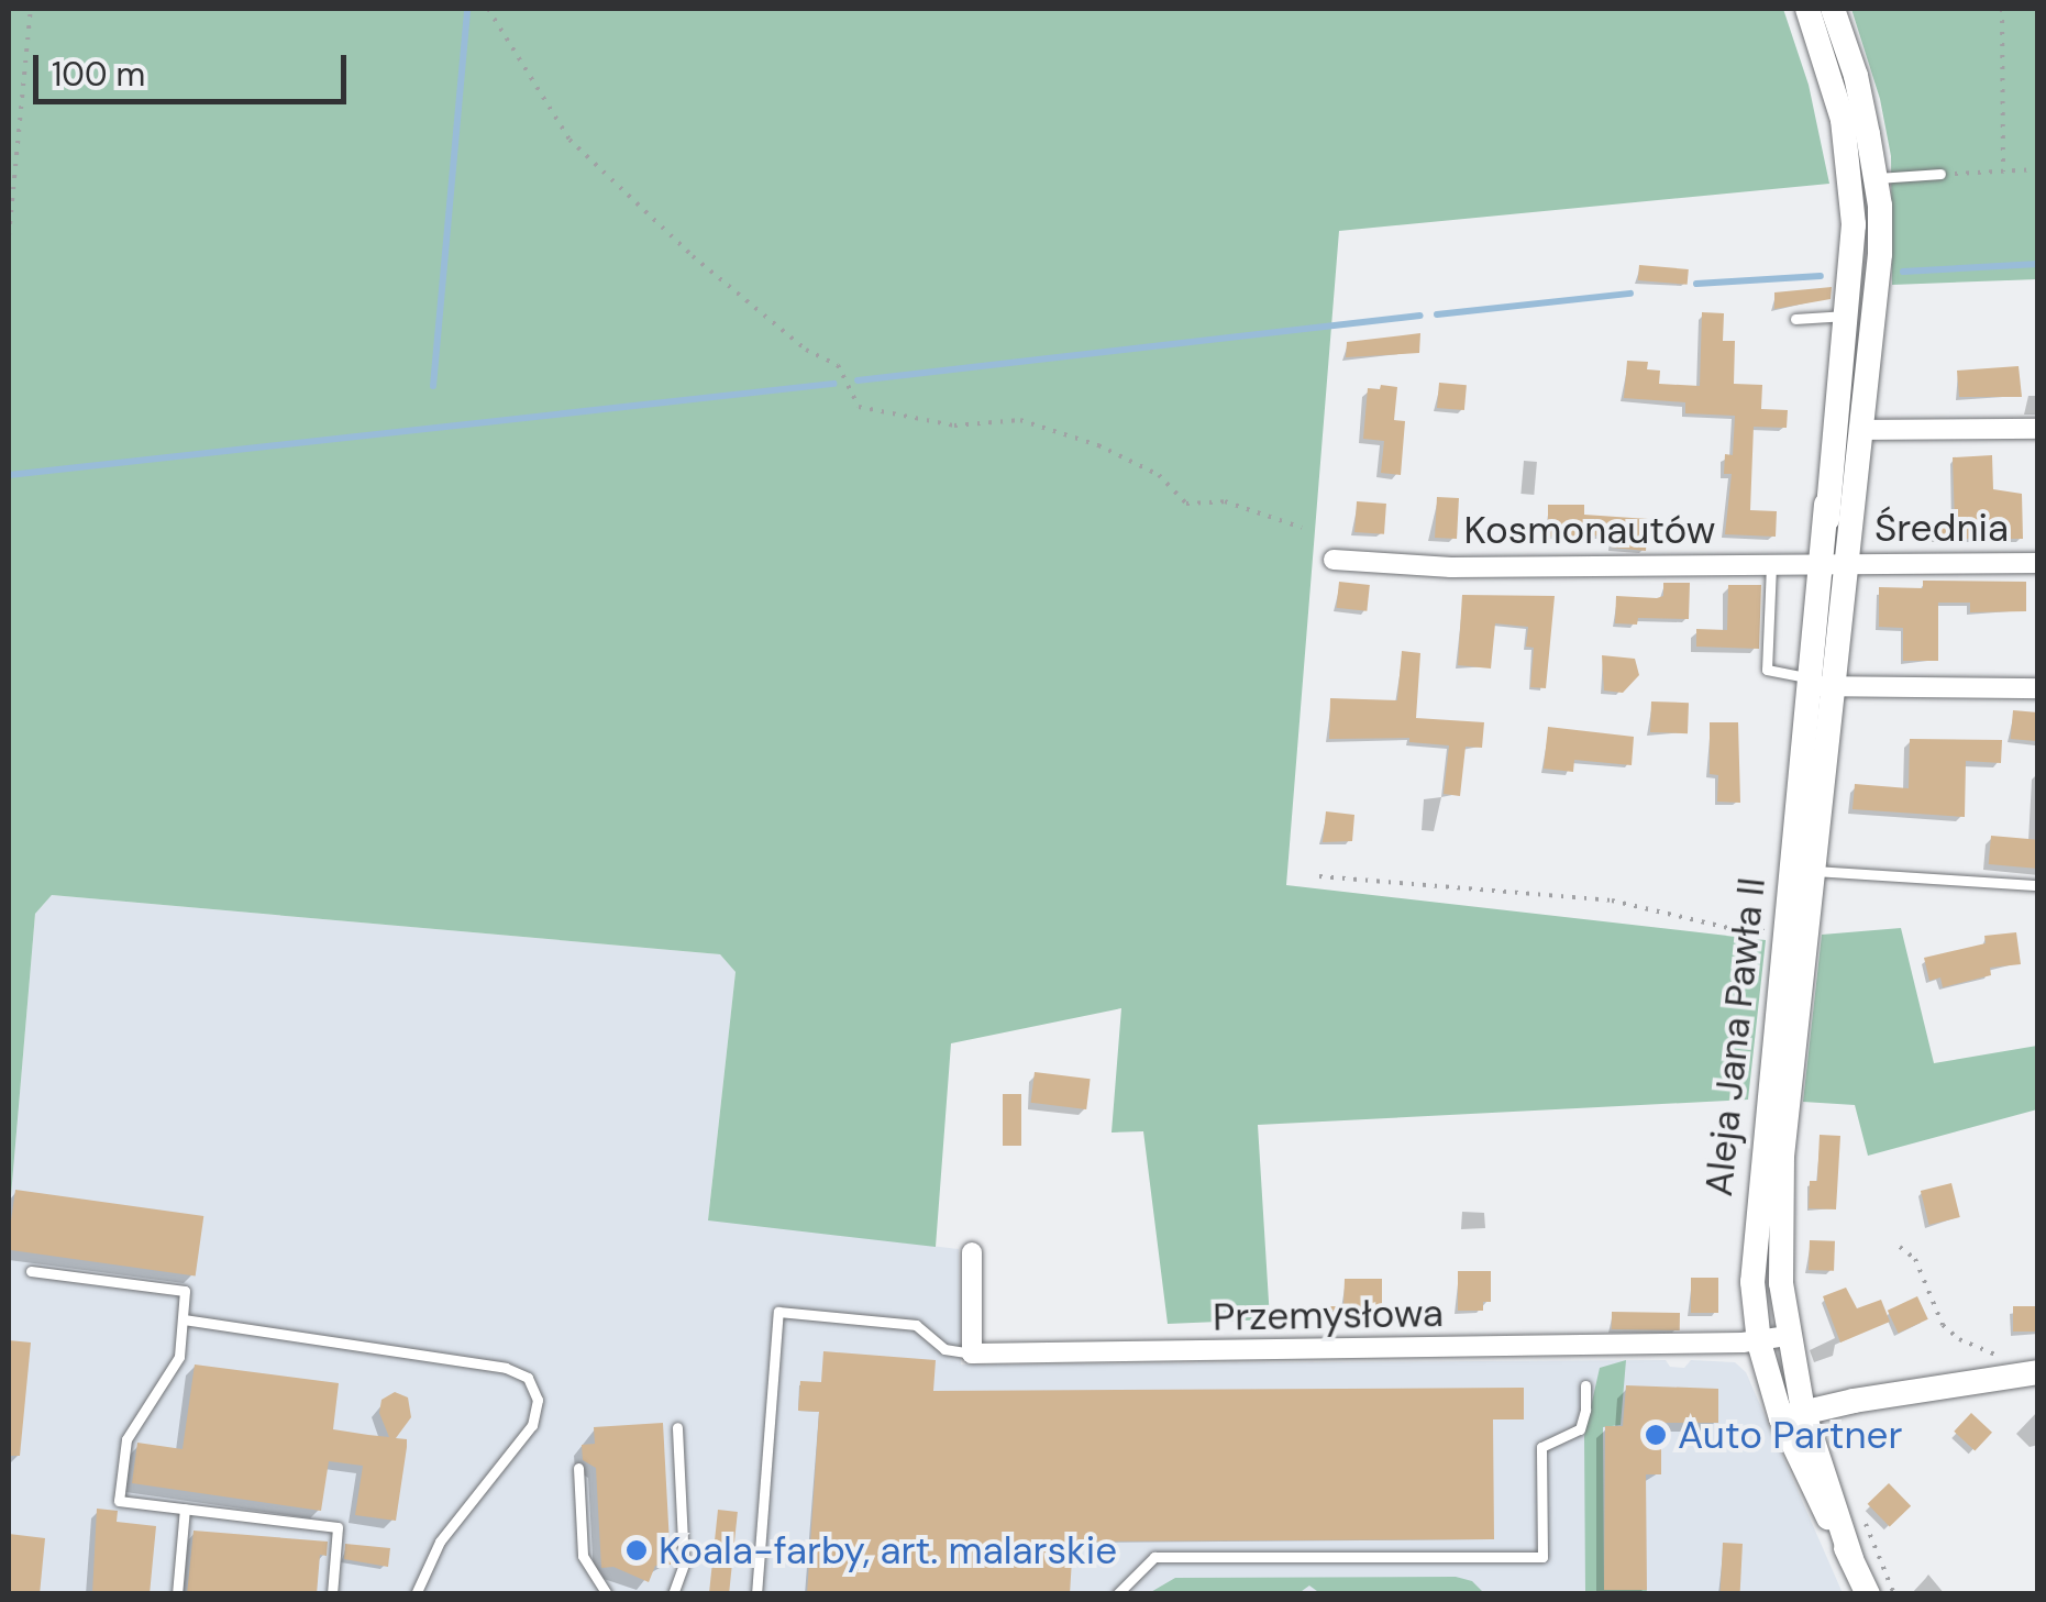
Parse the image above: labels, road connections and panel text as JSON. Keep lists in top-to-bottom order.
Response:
{
  "streets": {
    "street": [
      "Średnia",
      "Kosmonautów",
      "Aleja Jana Pawła II",
      "Przemysłowa"
    ]
  },
  "crossings": [
    ["Średnia", "Kosmonautów"],
    ["Średnia", "Aleja Jana Pawła II"],
    ["Kosmonautów", "Aleja Jana Pawła II"],
    ["Aleja Jana Pawła II", "Przemysłowa"]
  ],
  "places": ["Auto Partner", "Koala-farby, art. malarskie"],
  "scale_bar": "100 m"
}
